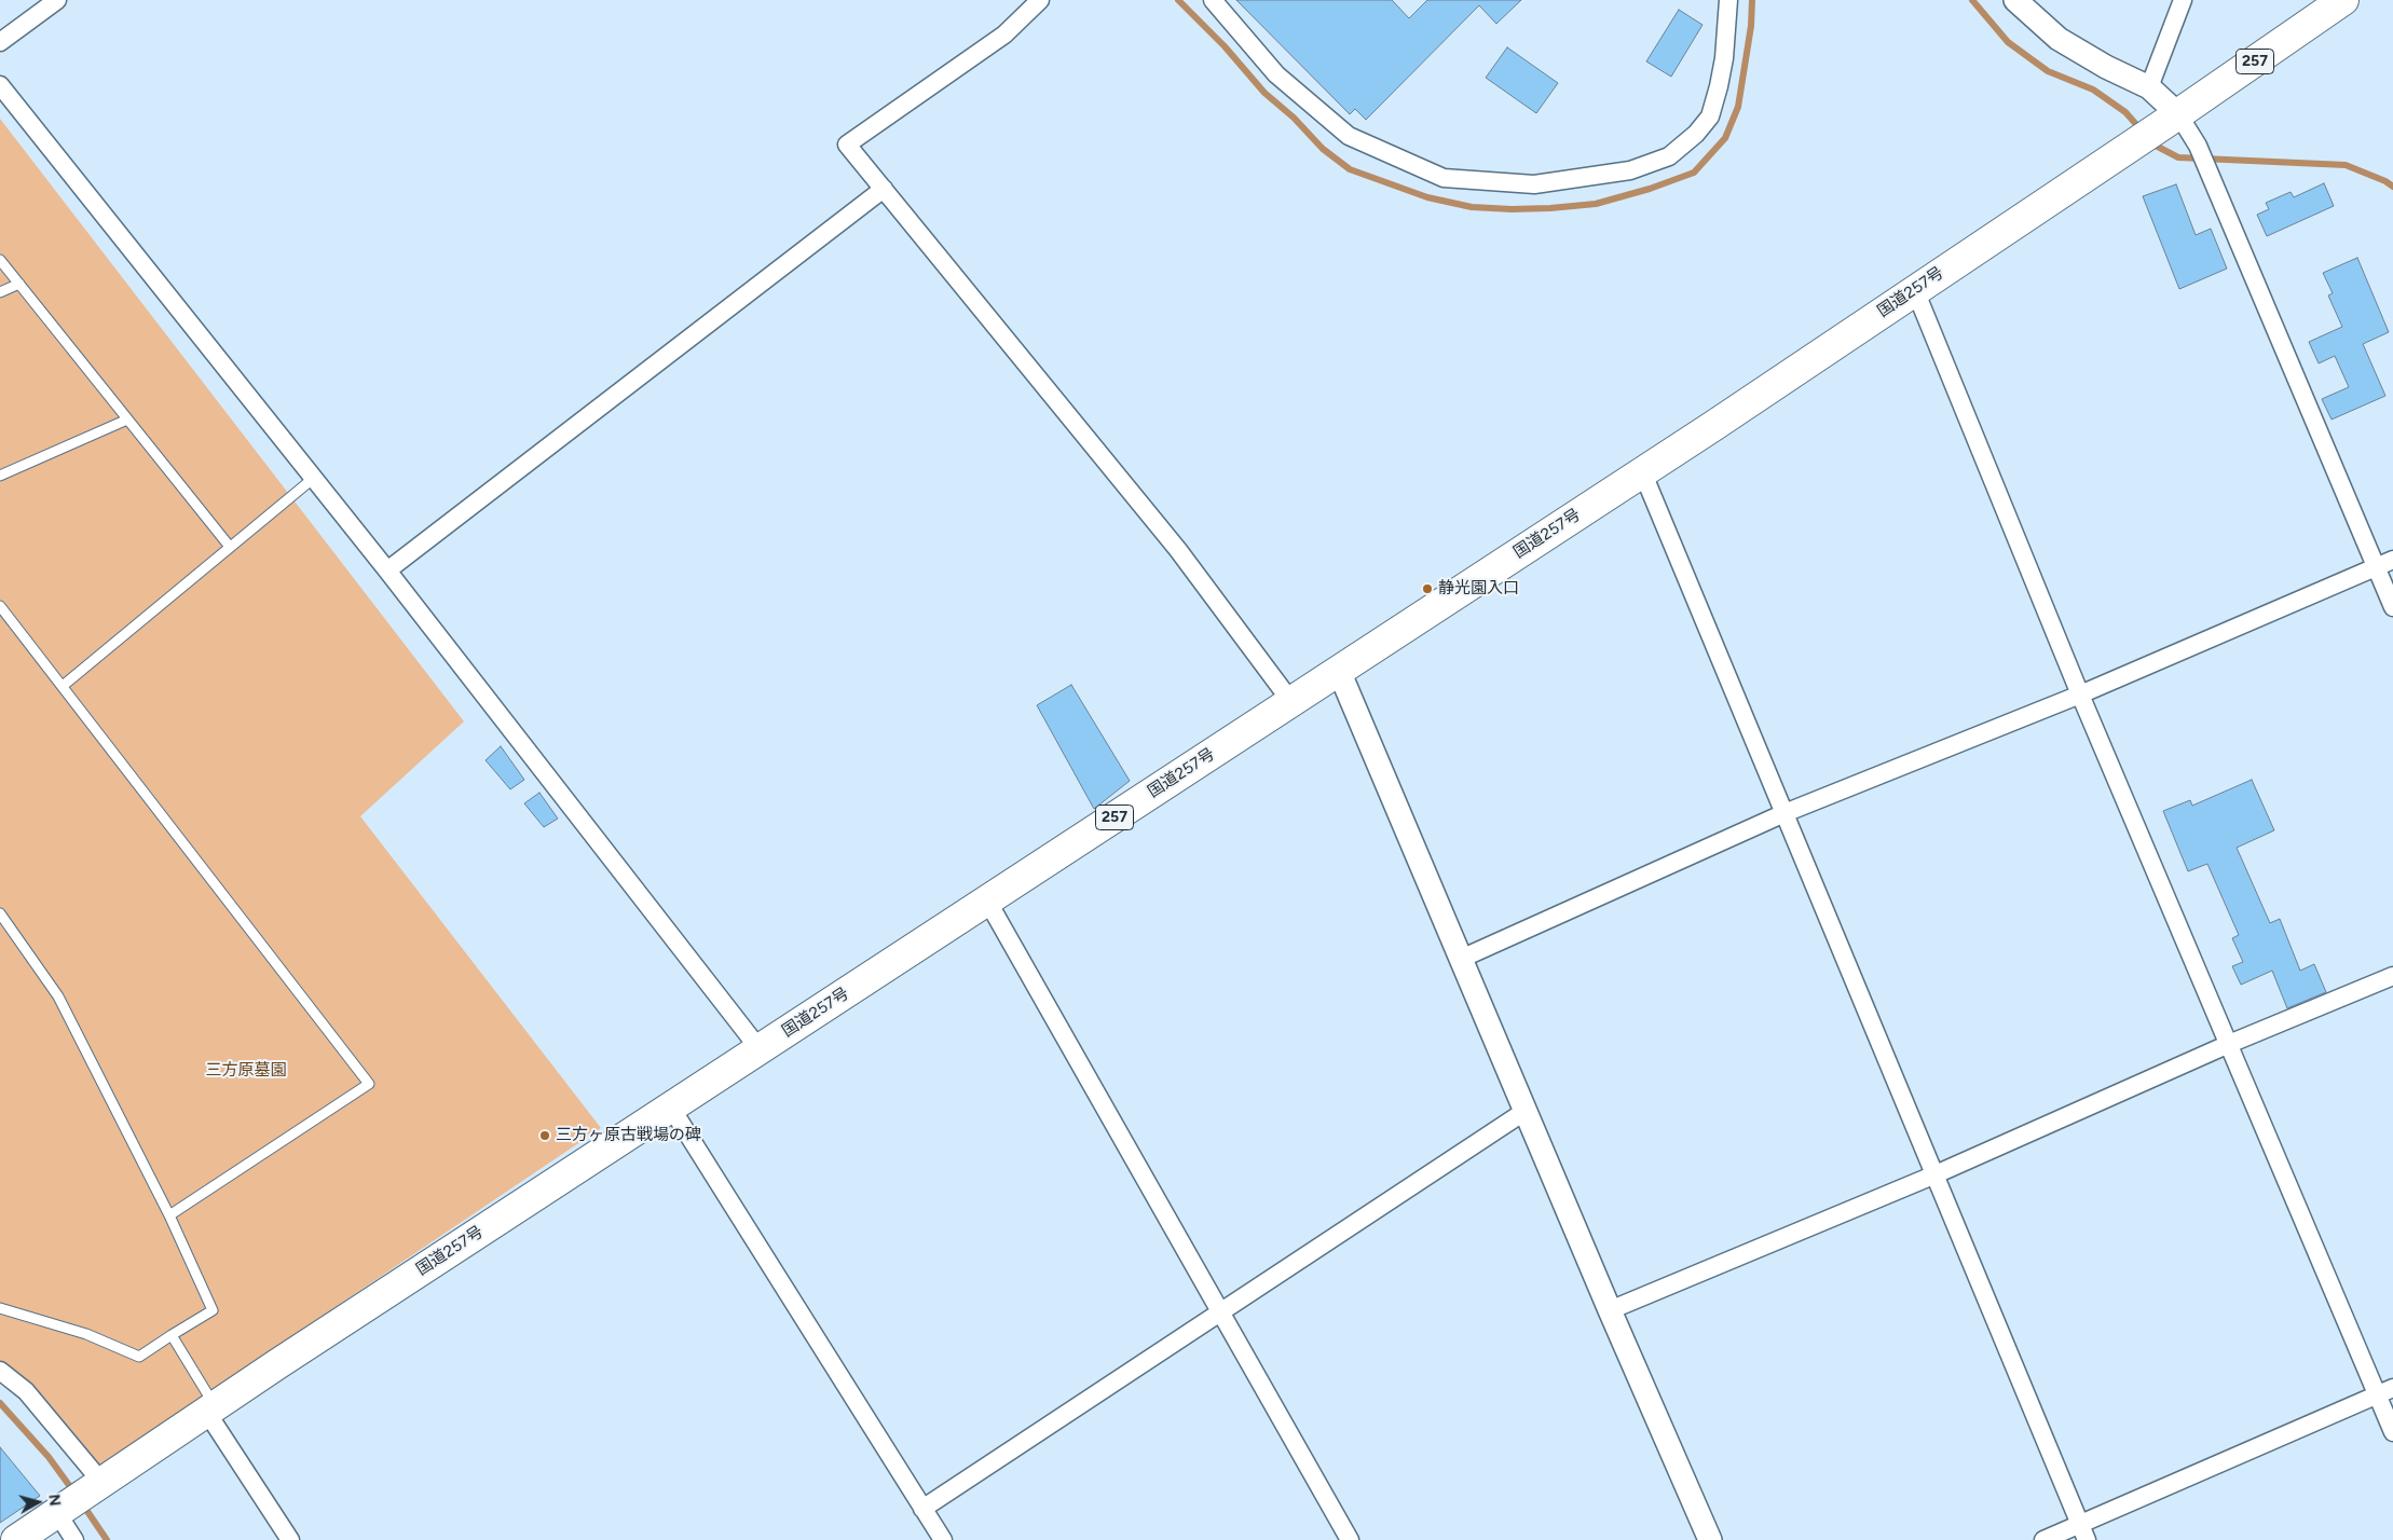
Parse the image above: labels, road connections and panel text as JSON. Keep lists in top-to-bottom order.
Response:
{
  "streets": {
    "highway": ["257", "国道257号"]
  },
  "parks": ["三方原墓園"],
  "places": ["静光園入口", "三方ヶ原古戦場の碑"],
  "north": "right"
}
